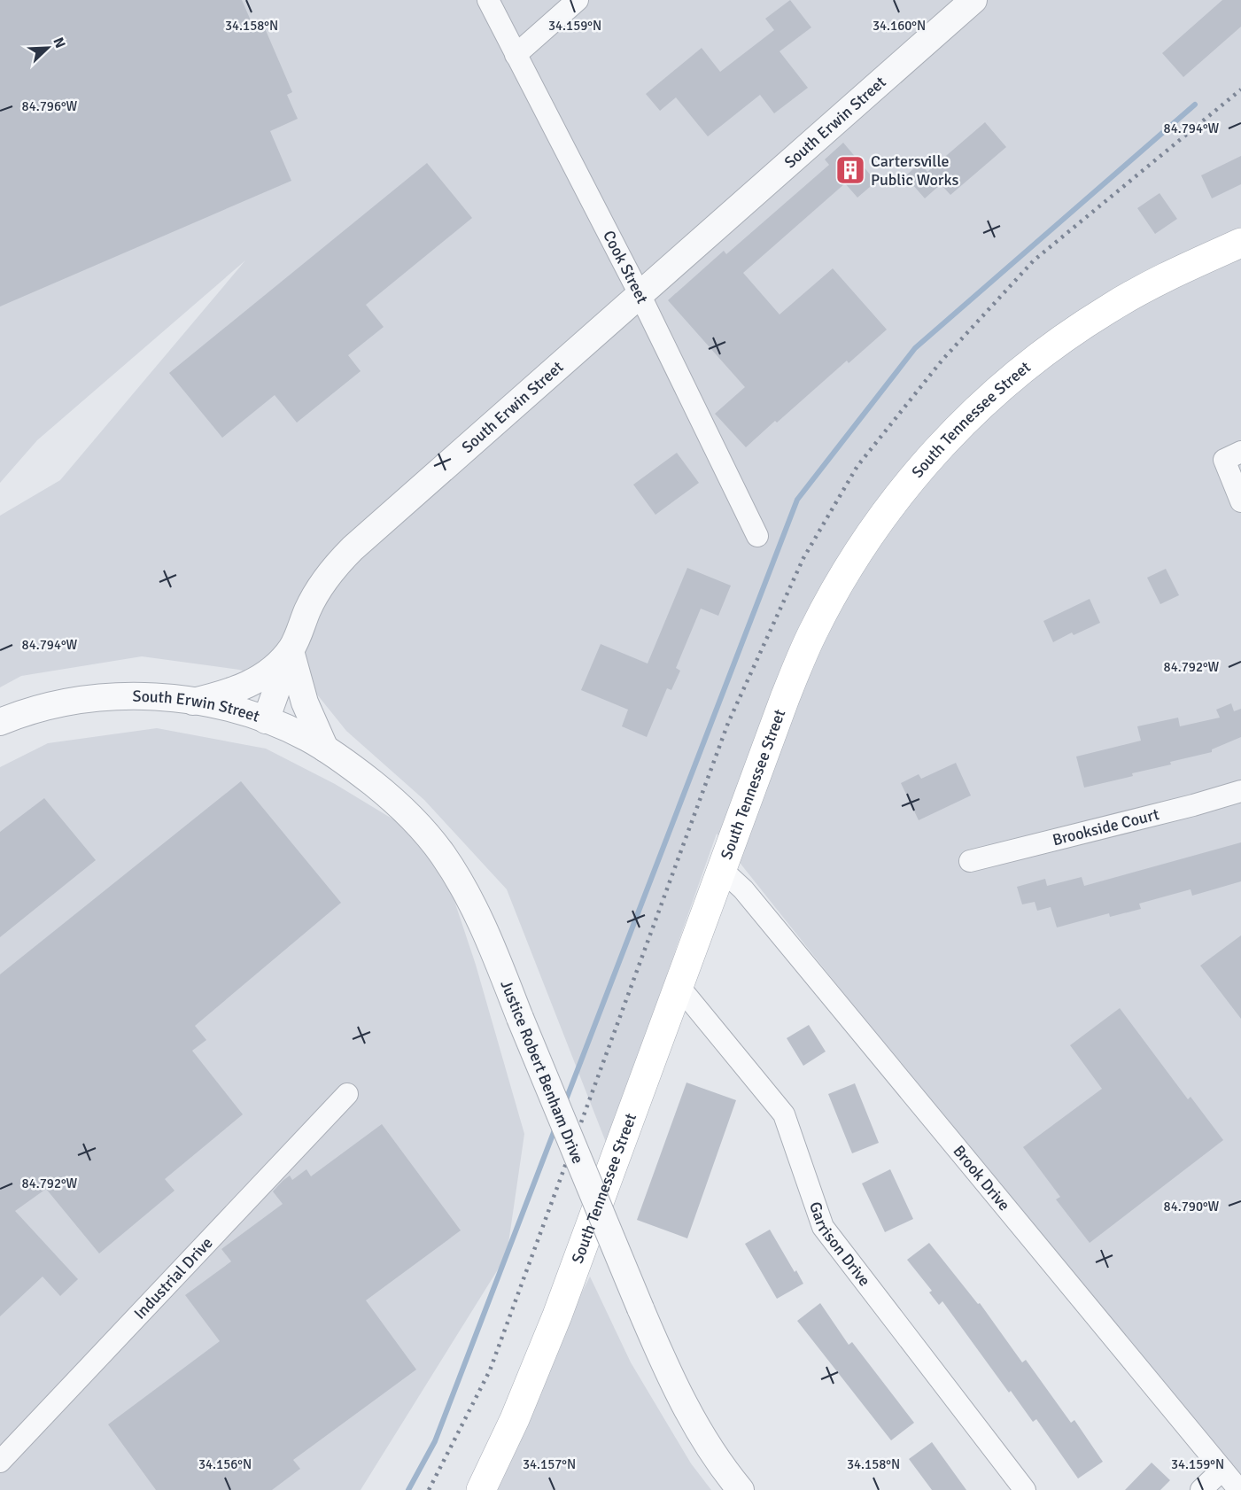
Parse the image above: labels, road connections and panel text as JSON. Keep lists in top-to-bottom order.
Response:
{
  "streets": {
    "main road": ["South Tennessee Street"],
    "street": [
      "South Erwin Street",
      "Cook Street",
      "Brookside Court",
      "Justice Robert Benham Drive",
      "Brook Drive",
      "Garrison Drive",
      "Industrial Drive"
    ]
  },
  "crossings": [
    ["South Erwin Street", "Cook Street"],
    ["South Erwin Street", "Justice Robert Benham Drive"],
    ["South Tennessee Street", "Brook Drive"],
    ["South Tennessee Street", "Garrison Drive"]
  ],
  "places": {
    "building": ["Cartersville Public Works"]
  },
  "north": "top right",
  "coordinates": [
    "34.158°N",
    "34.159°N",
    "34.160°N",
    "84.796°W",
    "84.794°W",
    "84.792°W",
    "84.790°W",
    "34.156°N",
    "34.157°N"
  ]
}
